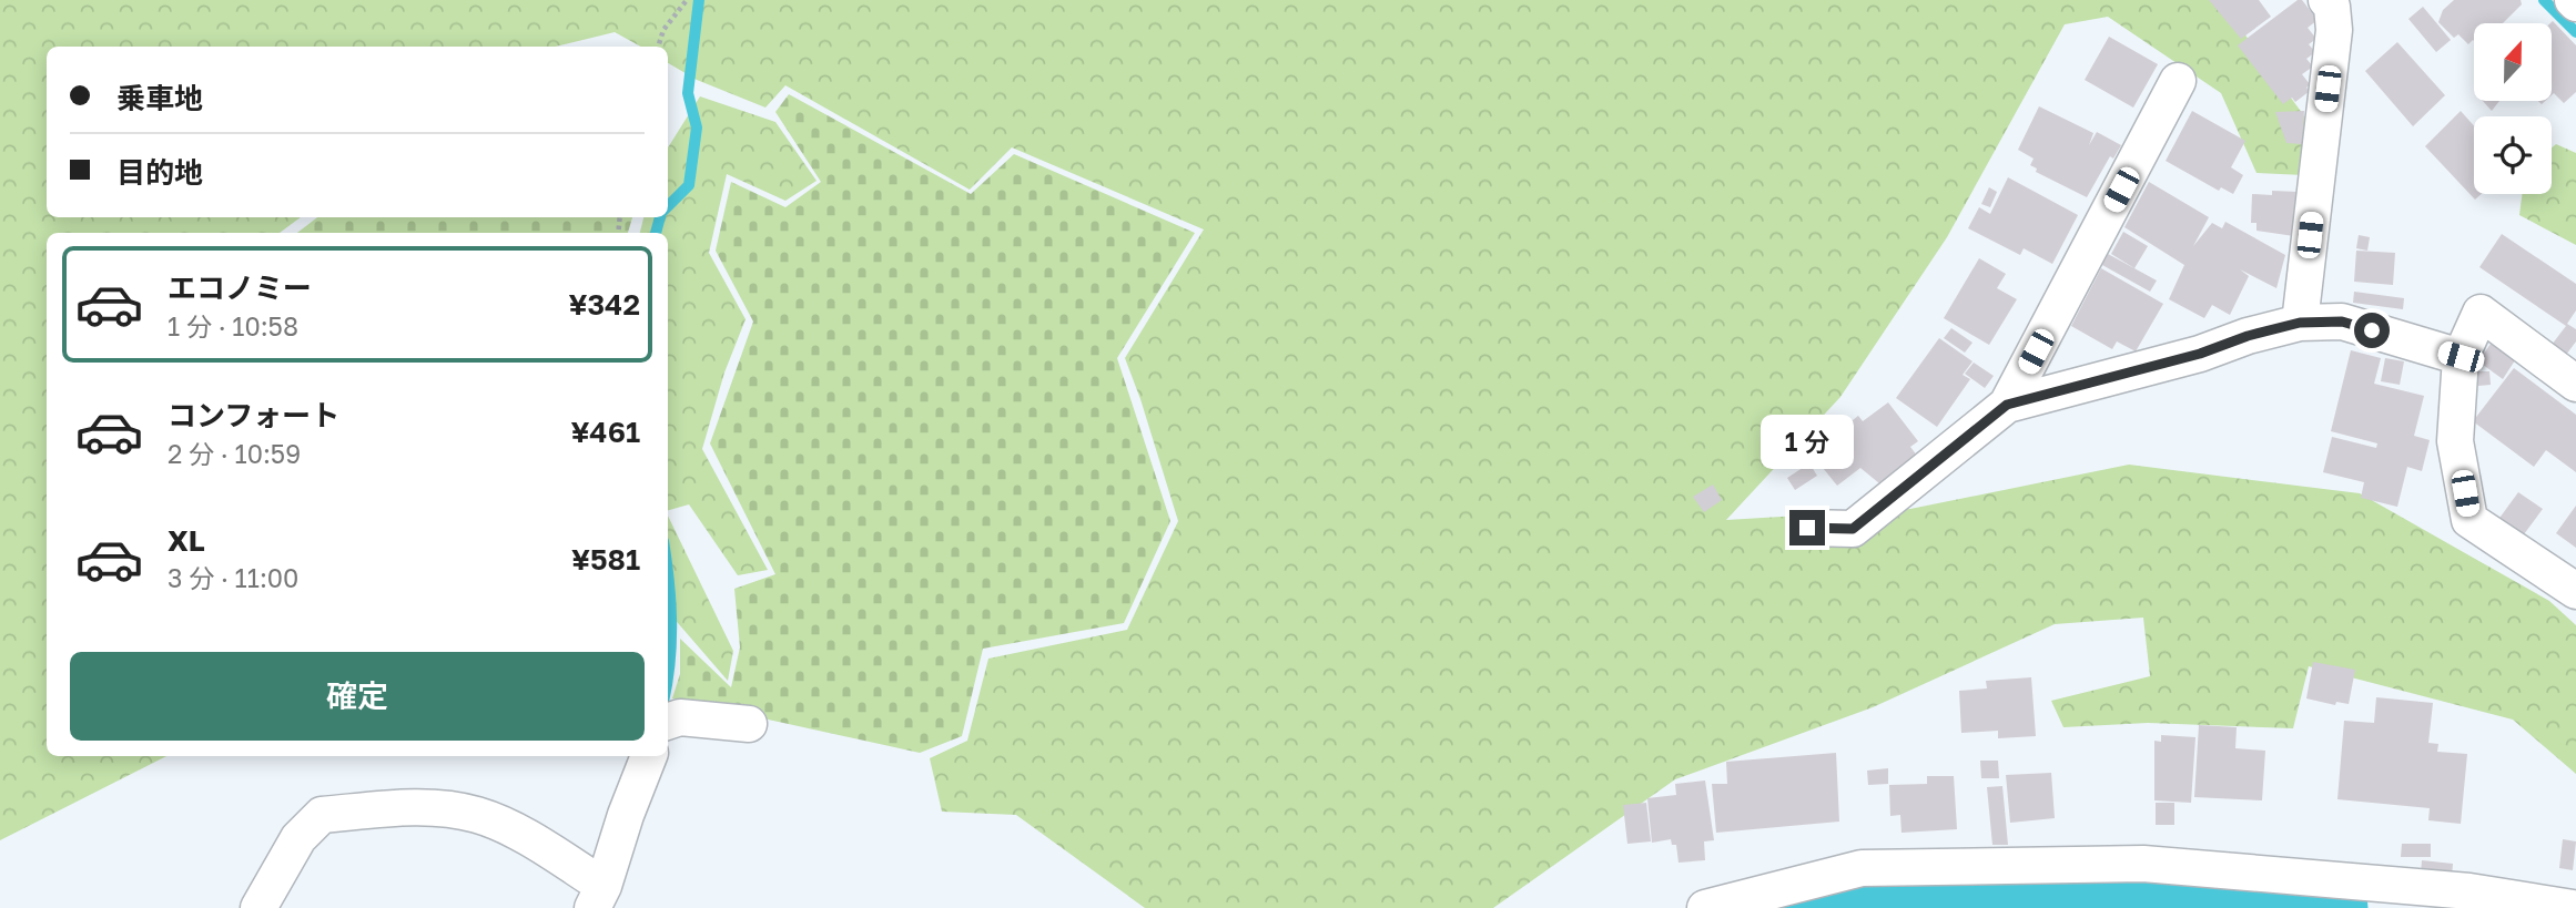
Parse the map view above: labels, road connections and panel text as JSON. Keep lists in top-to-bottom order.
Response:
{
  "north": "top",
  "page": {
    "banner": ["乗車地", "目的地"],
    "list": [
      {
        "name": "エコノミー",
        "note": "1 分 · 10:58",
        "value": "¥342"
      },
      {
        "name": "コンフォート",
        "note": "2 分 · 10:59",
        "value": "¥461"
      },
      {
        "name": "XL",
        "note": "3 分 · 11:00",
        "value": "¥581"
      }
    ],
    "bubble": "1 分",
    "buttons": "確定"
  }
}
